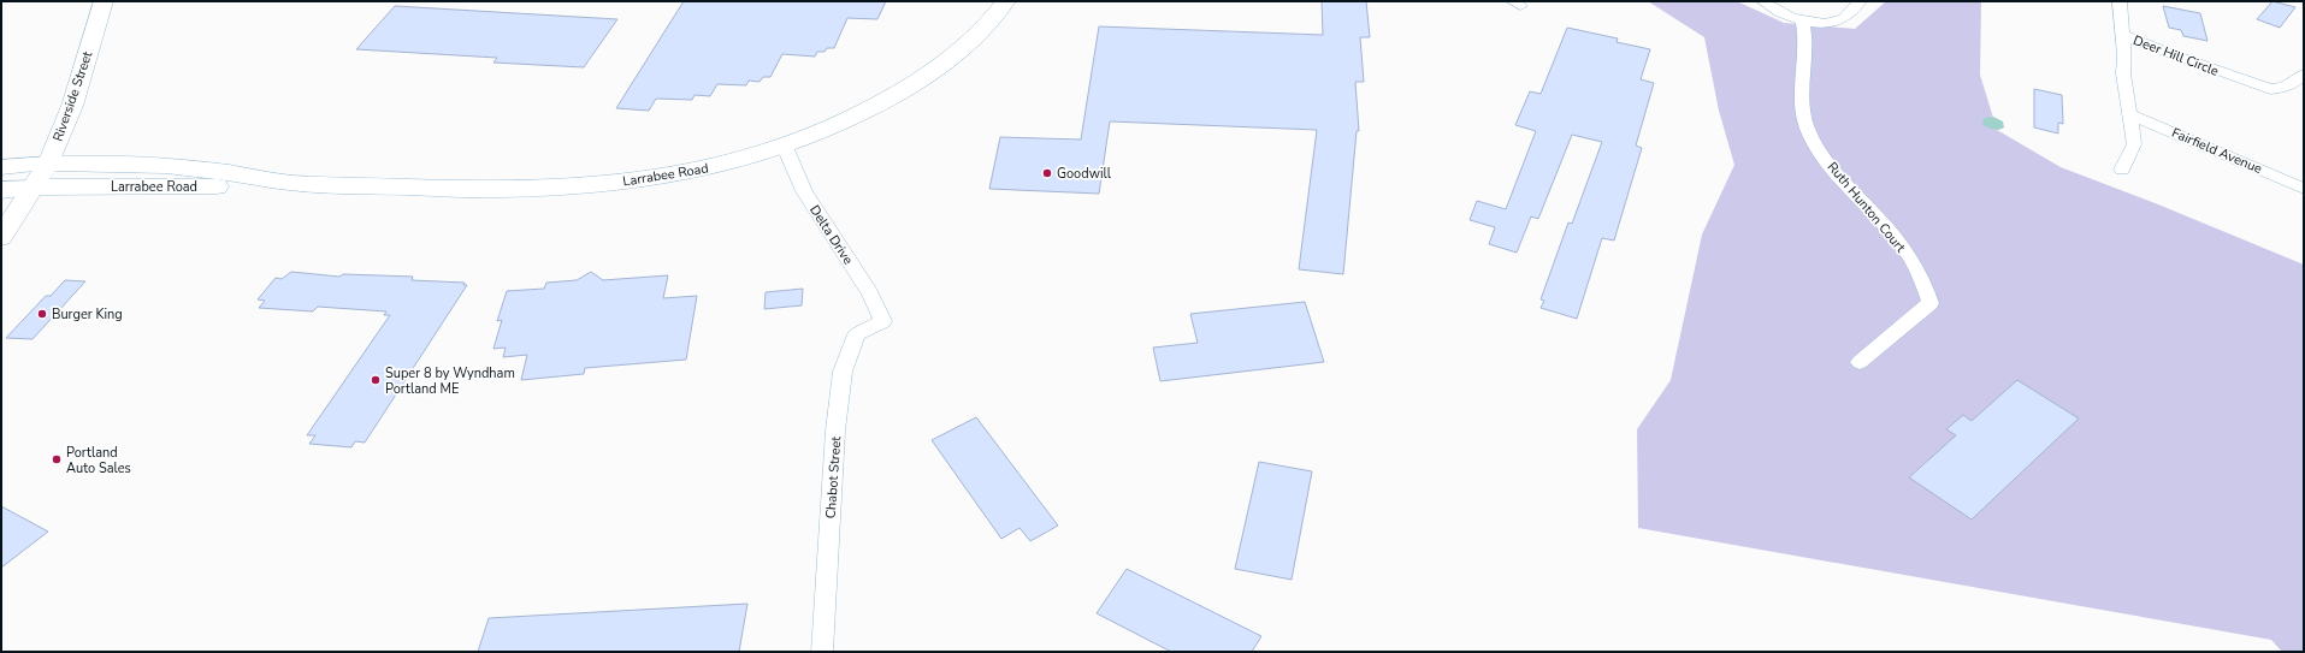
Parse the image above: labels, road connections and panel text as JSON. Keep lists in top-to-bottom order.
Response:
{
  "streets": {
    "main road": ["Riverside Street", "Larrabee Road"],
    "street": [
      "Deer Hill Circle",
      "Fairfield Avenue",
      "Ruth Hunton Court",
      "Delta Drive",
      "Chabot Street"
    ]
  },
  "crossings": [
    ["Deer Hill Circle", "Fairfield Avenue"],
    ["Riverside Street", "Larrabee Road"],
    ["Larrabee Road", "Delta Drive"],
    ["Delta Drive", "Chabot Street"]
  ],
  "places": [
    "Goodwill",
    "Burger King",
    "Super 8 by Wyndham Portland ME",
    "Portland Auto Sales"
  ]
}
